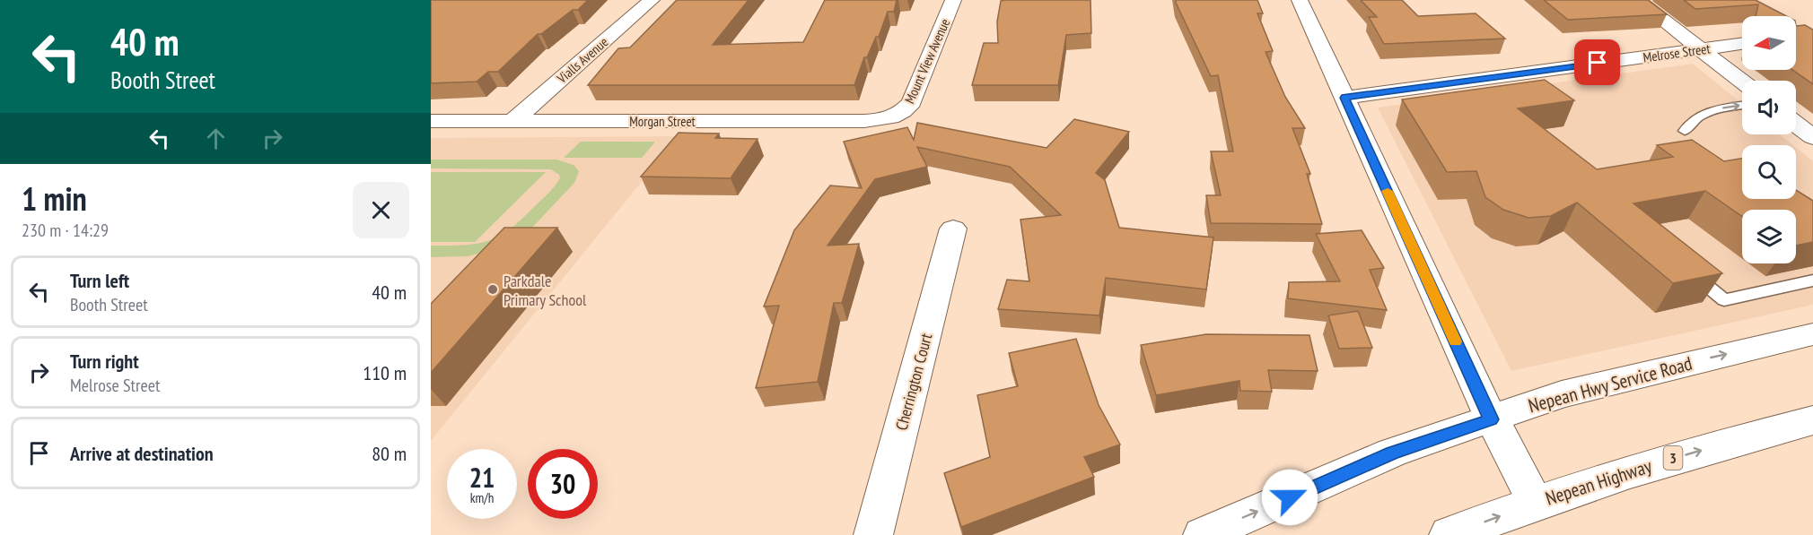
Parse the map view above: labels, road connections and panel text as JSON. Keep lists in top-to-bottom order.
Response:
{
  "streets": {
    "highway": ["3", "Nepean Highway"],
    "street": [
      "Melrose Street",
      "Vialls Avenue",
      "Mount View Avenue",
      "Morgan Street",
      "Cherrington Court",
      "Nepean Hwy Service Road"
    ]
  },
  "crossings": [
    ["Vialls Avenue", "Morgan Street"],
    ["Mount View Avenue", "Morgan Street"]
  ],
  "one_way": ["Nepean Hwy Service Road", "Nepean Highway"],
  "places": ["Parkdale Primary School"],
  "north": "left",
  "page": {
    "turn": ["40 m", "Booth Street"],
    "heading": ["1 min", "230 m · 14:29"],
    "list": [
      {
        "name": "Turn left",
        "note": "Booth Street",
        "value": "40 m"
      },
      {
        "name": "Turn right",
        "note": "Melrose Street",
        "value": "110 m"
      },
      {
        "name": "Arrive at destination",
        "value": "80 m"
      }
    ],
    "speed": "21 km/h",
    "limit": "30"
  }
}
